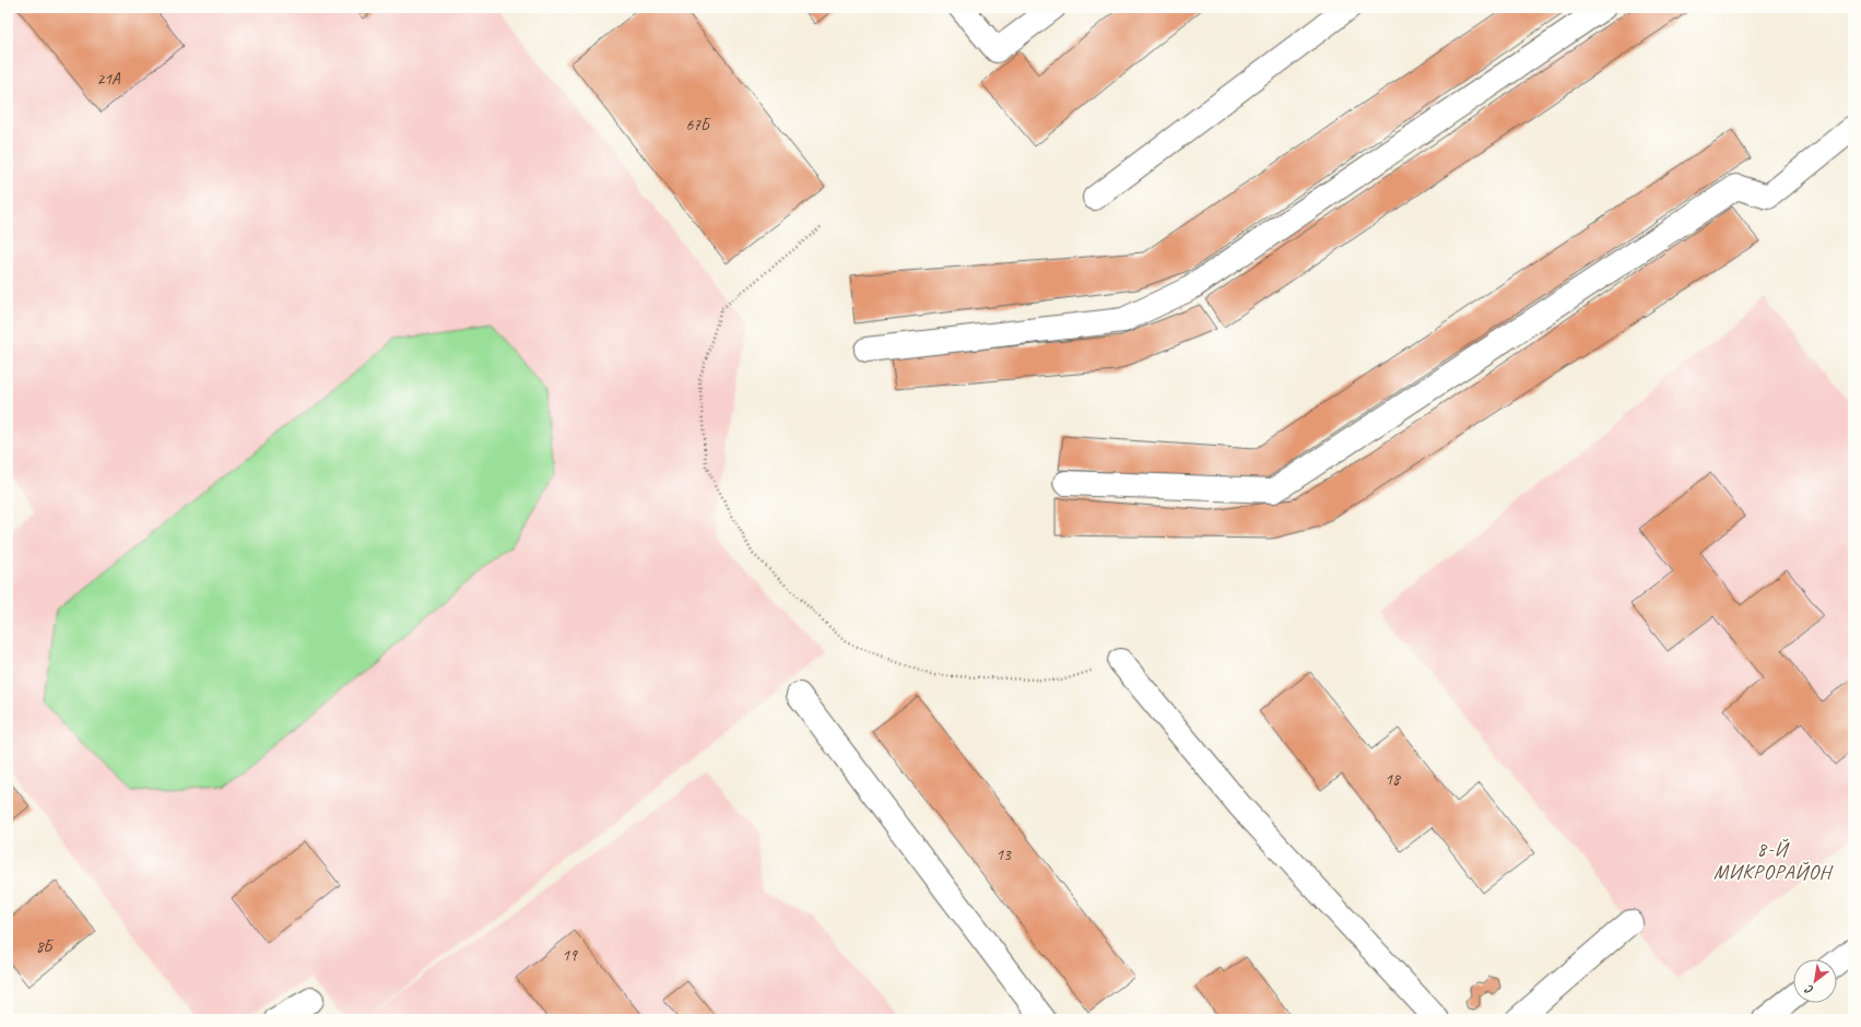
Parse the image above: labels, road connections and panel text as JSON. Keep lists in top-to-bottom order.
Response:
{
  "districts": ["8-Й МИКРОРАЙОН"],
  "house_numbers": [
    "21А",
    "67Б",
    "18",
    "13",
    "8Б",
    "19"
  ],
  "north": "bottom left"
}
